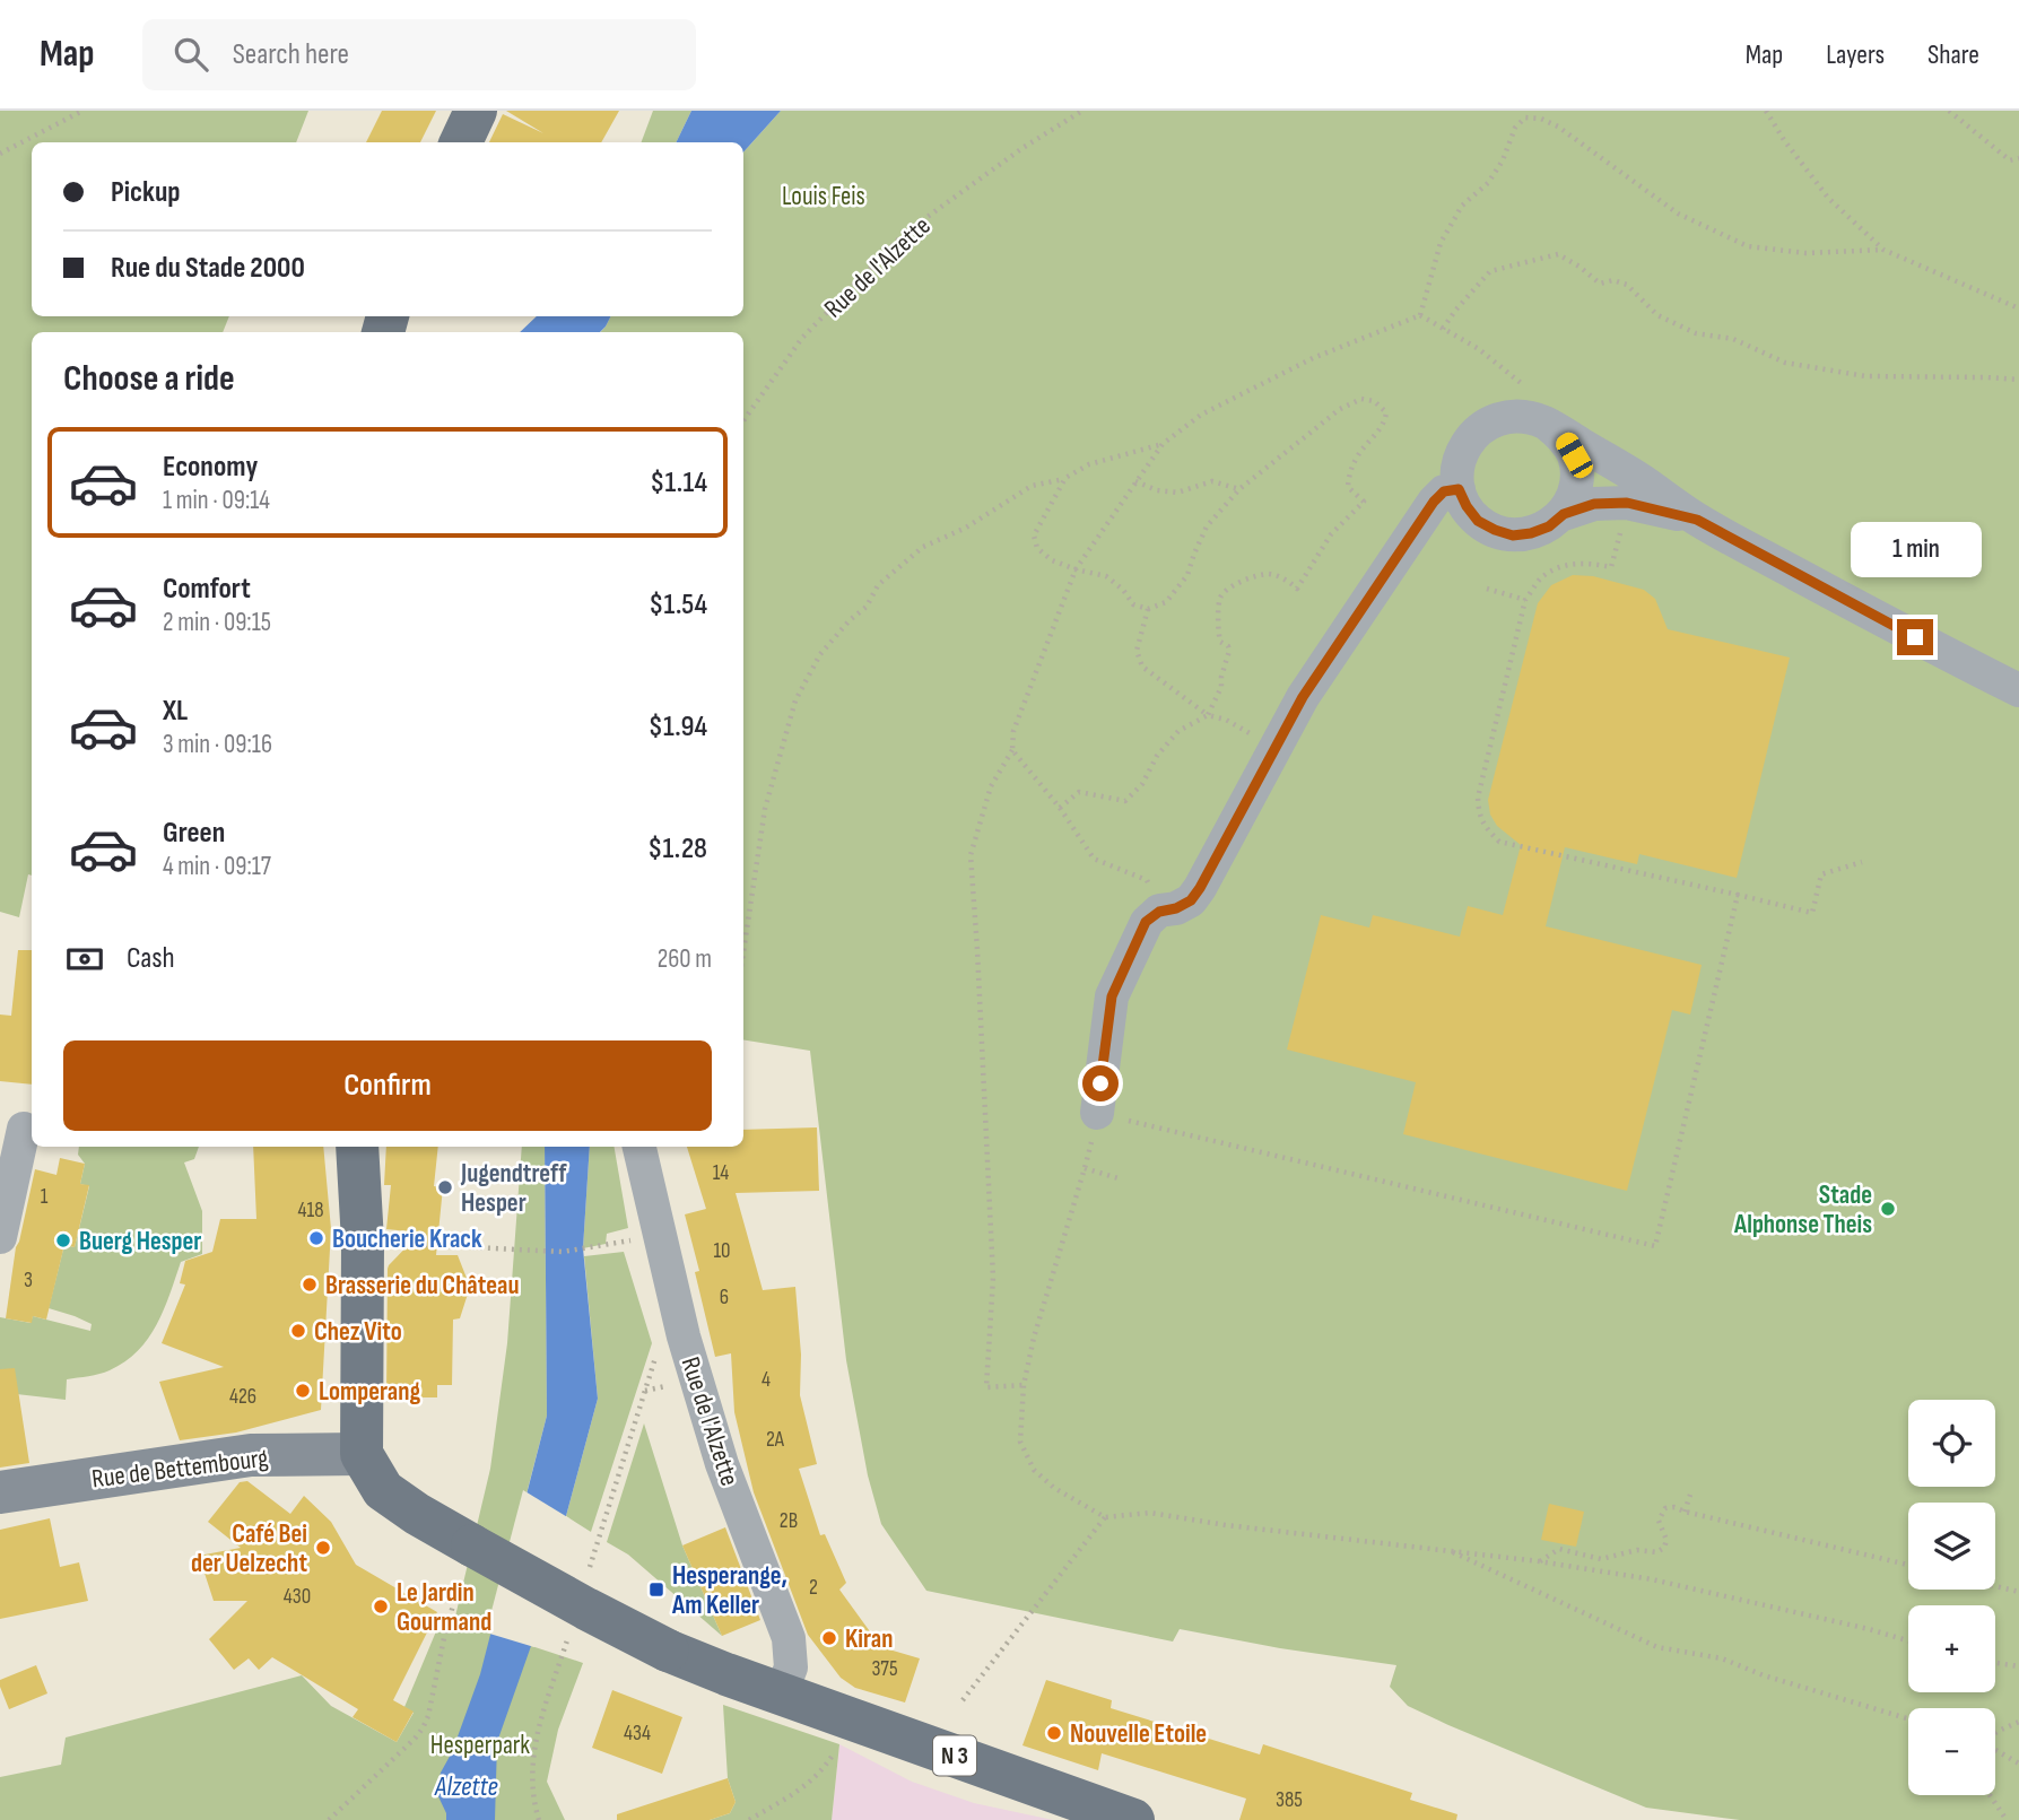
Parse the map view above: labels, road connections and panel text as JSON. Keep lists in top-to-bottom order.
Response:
{
  "streets": {
    "main road": ["Rue de Bettembourg", "N 3"],
    "street": ["Rue de l'Alzette"]
  },
  "crossings": [
    ["Rue de l'Alzette", "N 3"],
    ["Rue de Bettembourg", "N 3"]
  ],
  "water": ["Alzette"],
  "parks": ["Louis Feis", "Hesperpark"],
  "places": {
    "other": [
      "Jugendtreff Hesper",
      "Stade Alphonse Theis",
      "Boucherie Krack",
      "Buerg Hesper",
      "Brasserie du Château",
      "Chez Vito",
      "Lomperang",
      "Café Bei der Uelzecht",
      "Le Jardin Gourmand",
      "Kiran",
      "Nouvelle Etoile"
    ],
    "transit": ["Hesperange, Am Keller"]
  },
  "house_numbers": [
    "14",
    "1",
    "418",
    "10",
    "3",
    "6",
    "4",
    "426",
    "2A",
    "2B",
    "2",
    "430",
    "375",
    "434",
    "385"
  ],
  "page": {
    "header": "Map",
    "search": "Search here",
    "nav": ["Map", "Layers", "Share"],
    "banner": ["Pickup", "Rue du Stade 2000"],
    "heading": "Choose a ride",
    "list": [
      {
        "name": "Economy",
        "note": "1 min · 09:14",
        "value": "$1.14"
      },
      {
        "name": "Comfort",
        "note": "2 min · 09:15",
        "value": "$1.54"
      },
      {
        "name": "XL",
        "note": "3 min · 09:16",
        "value": "$1.94"
      },
      {
        "name": "Green",
        "note": "4 min · 09:17",
        "value": "$1.28"
      }
    ],
    "bubble": "1 min",
    "pay": ["Cash", "260 m"],
    "buttons": "Confirm",
    "map_buttons": ["+", "−"]
  }
}
